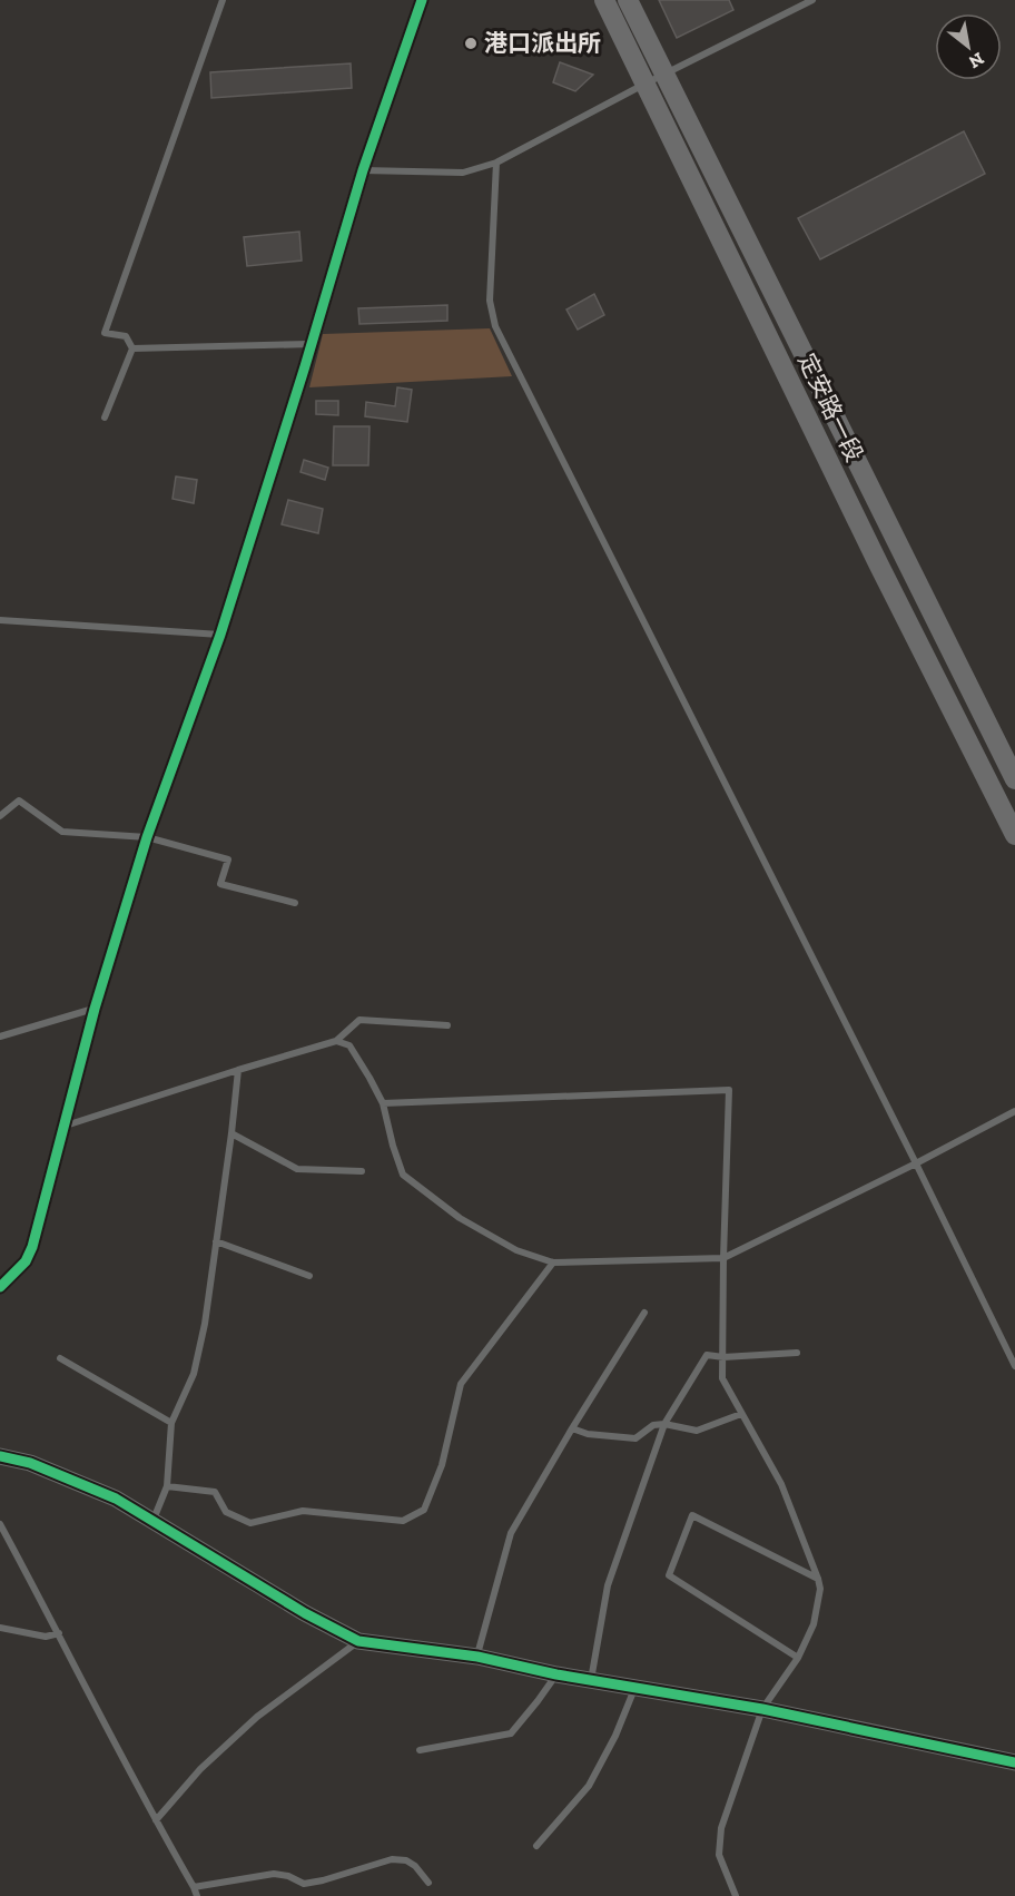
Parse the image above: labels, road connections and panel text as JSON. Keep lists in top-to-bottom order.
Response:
{
  "streets": {
    "main road": ["定安路一段"]
  },
  "places": ["港口派出所"],
  "north": "bottom right"
}
